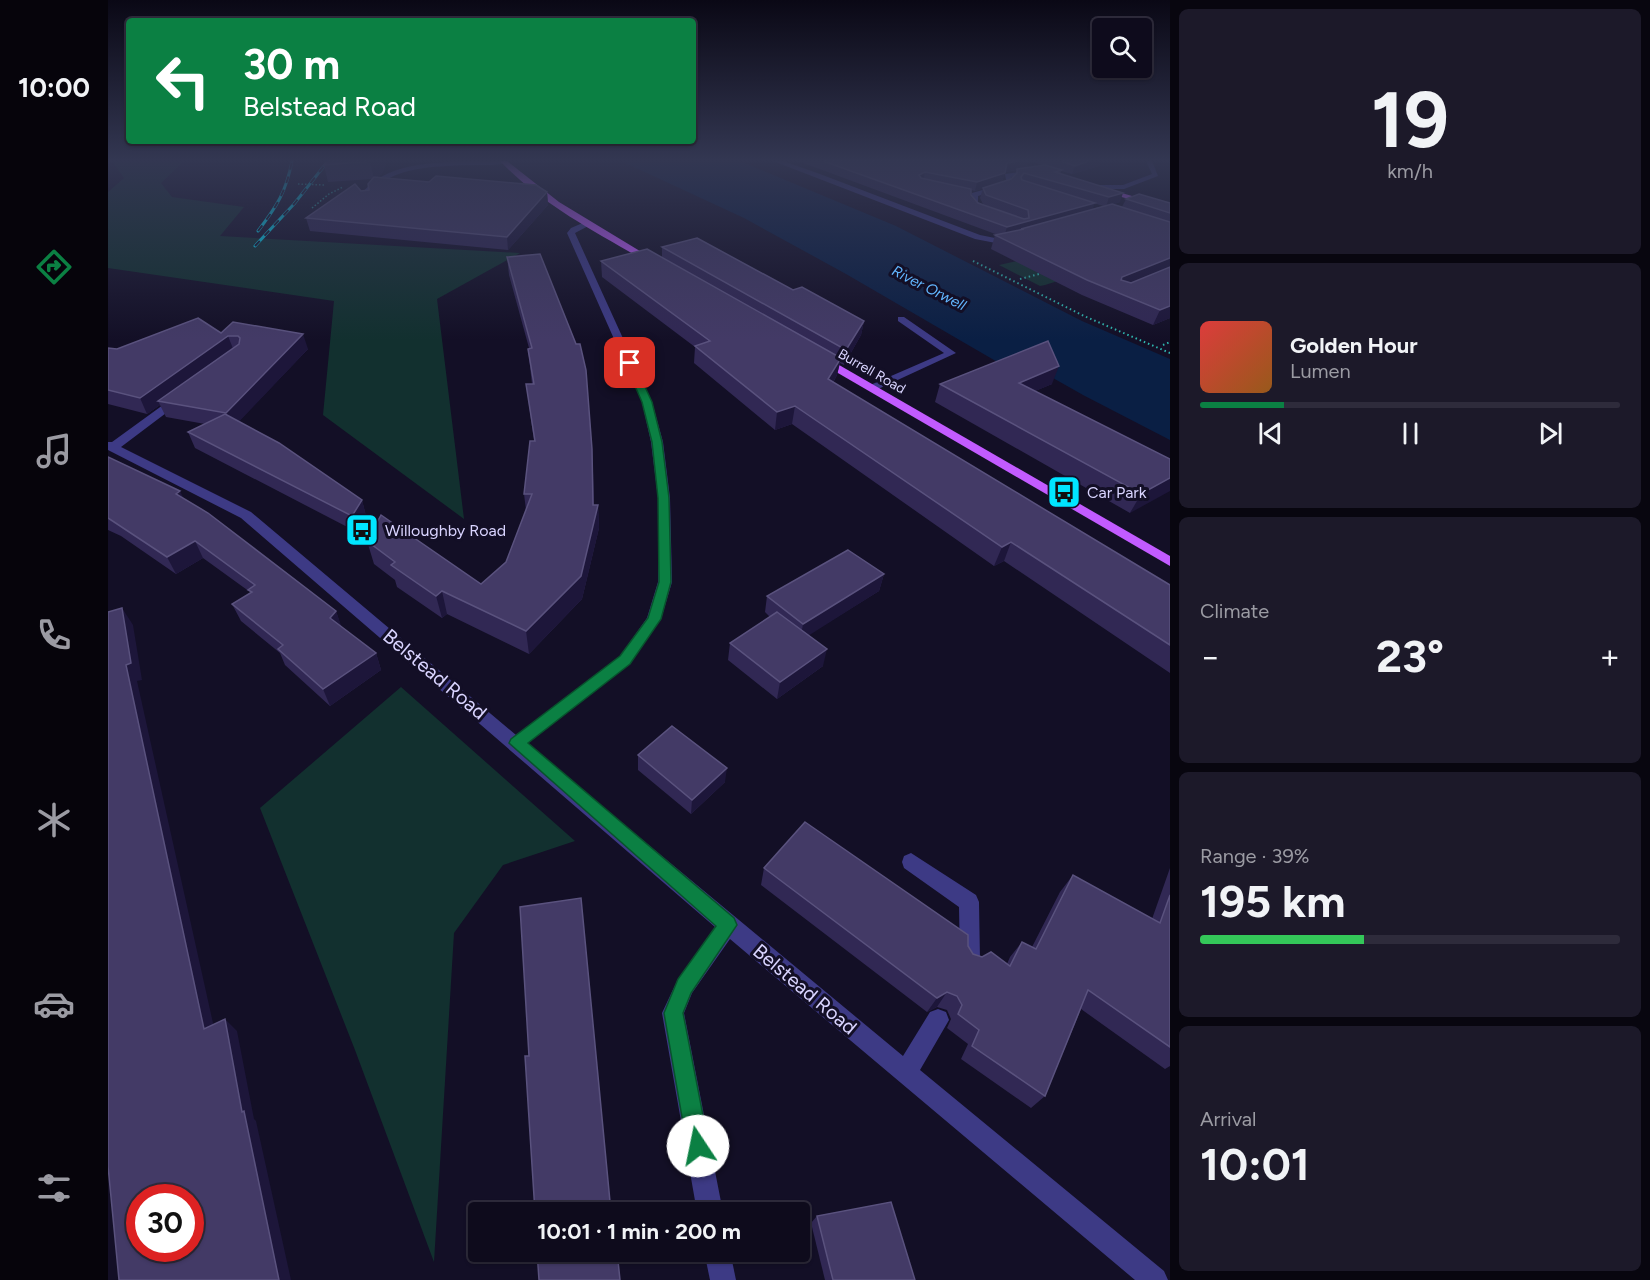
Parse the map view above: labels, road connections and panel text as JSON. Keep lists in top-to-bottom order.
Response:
{
  "streets": {
    "main road": ["Burrell Road"],
    "street": ["Belstead Road"]
  },
  "water": ["River Orwell"],
  "places": {
    "bus stop": ["Car Park", "Willoughby Road"]
  },
  "page": {
    "tabs": "10:00",
    "tile": [
      ["19", "km/h"],
      "Climate",
      ["Range · 39%", "195 km"],
      ["Arrival", "10:01"]
    ],
    "turn": ["30 m", "Belstead Road"],
    "song": ["Golden Hour", "Lumen"],
    "heat": ["−", "23°", "+"],
    "limit": "30",
    "trip": "10:01 · 1 min · 200 m"
  }
}
